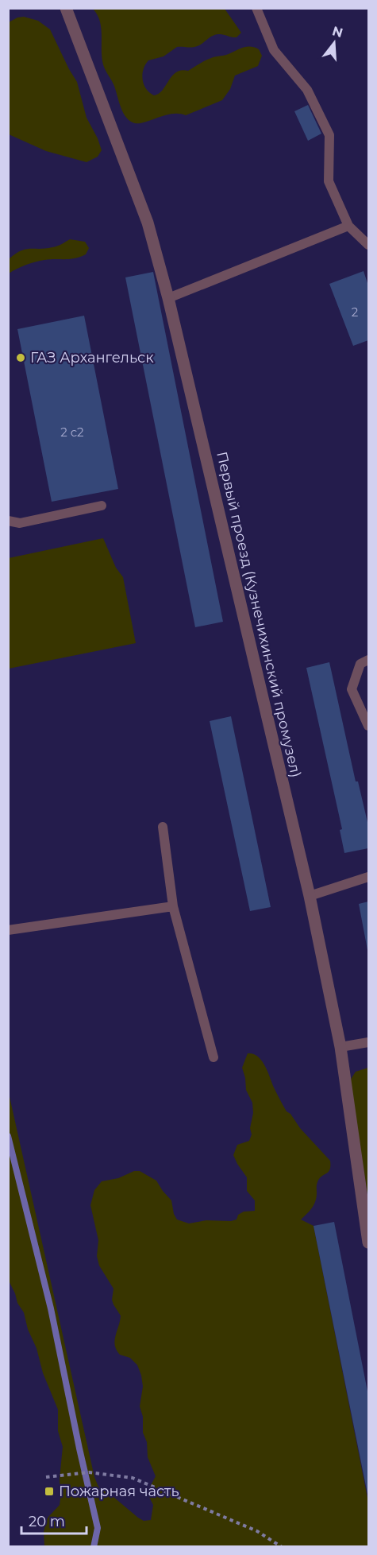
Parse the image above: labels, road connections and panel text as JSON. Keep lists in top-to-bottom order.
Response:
{
  "streets": {
    "street": ["Первый проезд (Кузнечихинский промузел)"]
  },
  "places": {
    "other": ["ГАЗ Архангельск"],
    "transit": ["Пожарная часть"]
  },
  "house_numbers": ["2", "2 с2"],
  "scale_bar": "20 m",
  "north": "top"
}
